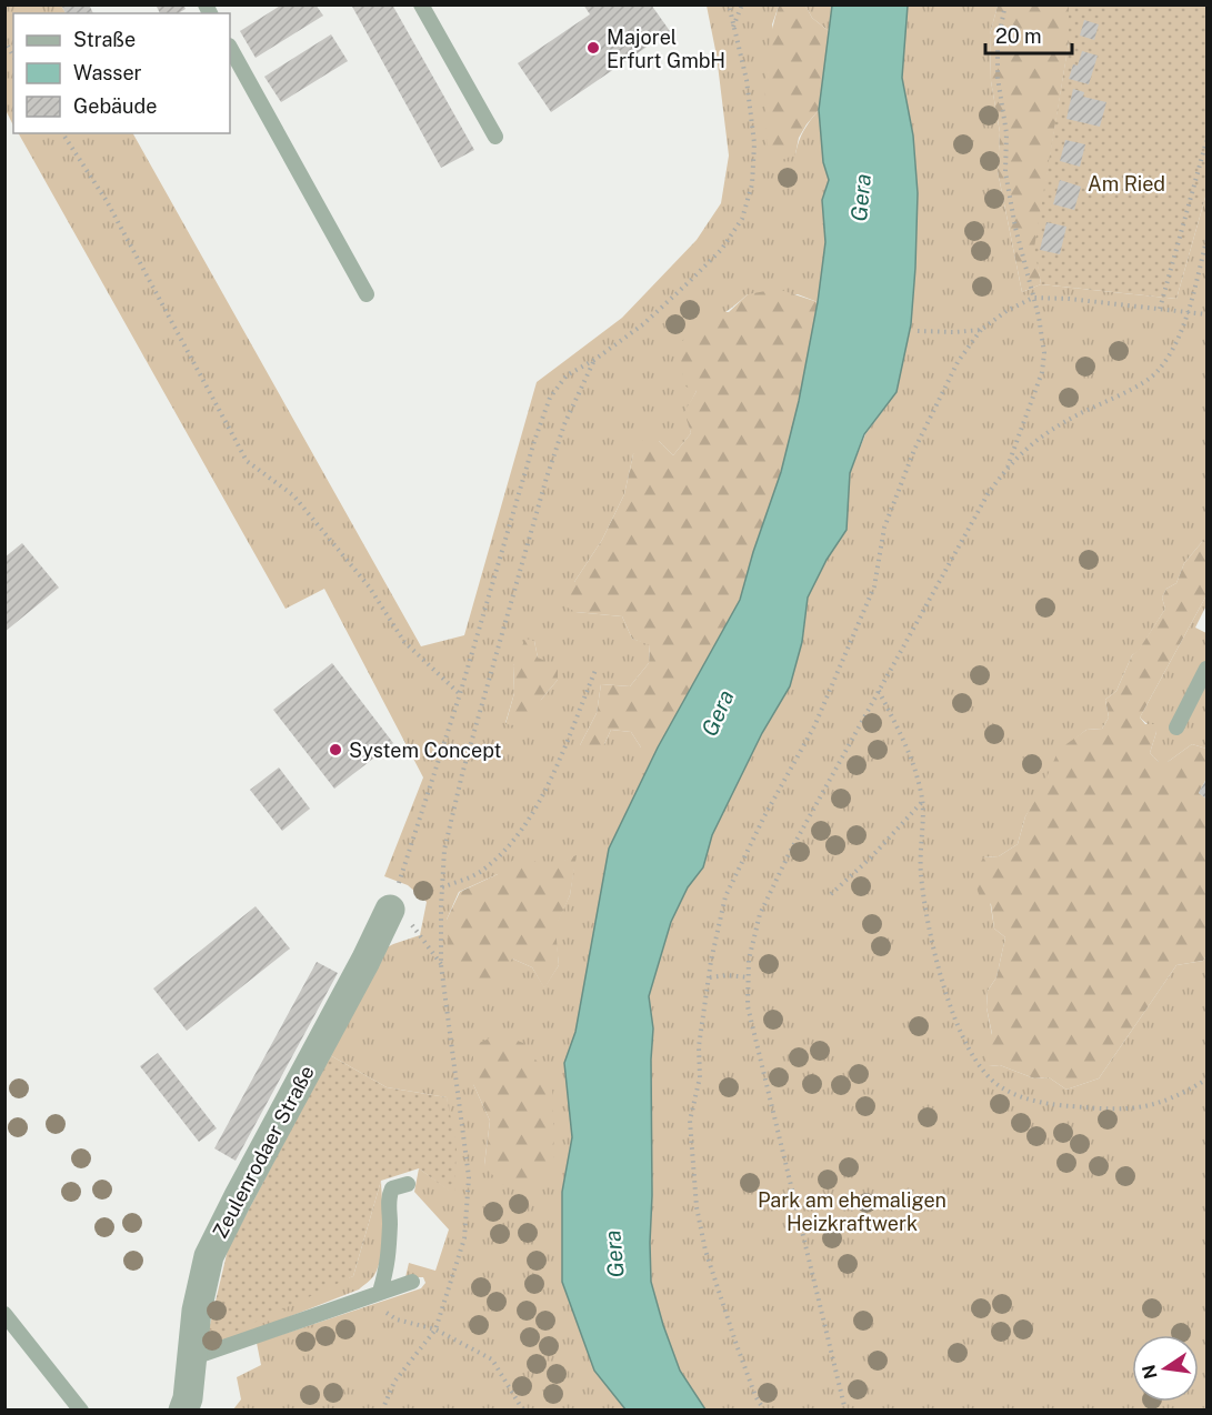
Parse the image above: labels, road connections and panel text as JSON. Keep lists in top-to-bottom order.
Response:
{
  "streets": {
    "street": ["Zeulenrodaer Straße"]
  },
  "water": ["Gera"],
  "parks": ["Am Ried", "Park am ehemaligen Heizkraftwerk"],
  "places": ["Majorel Erfurt GmbH", "System Concept"],
  "legend": ["Straße", "Wasser", "Gebäude"],
  "scale_bar": "20 m",
  "north": "left"
}
